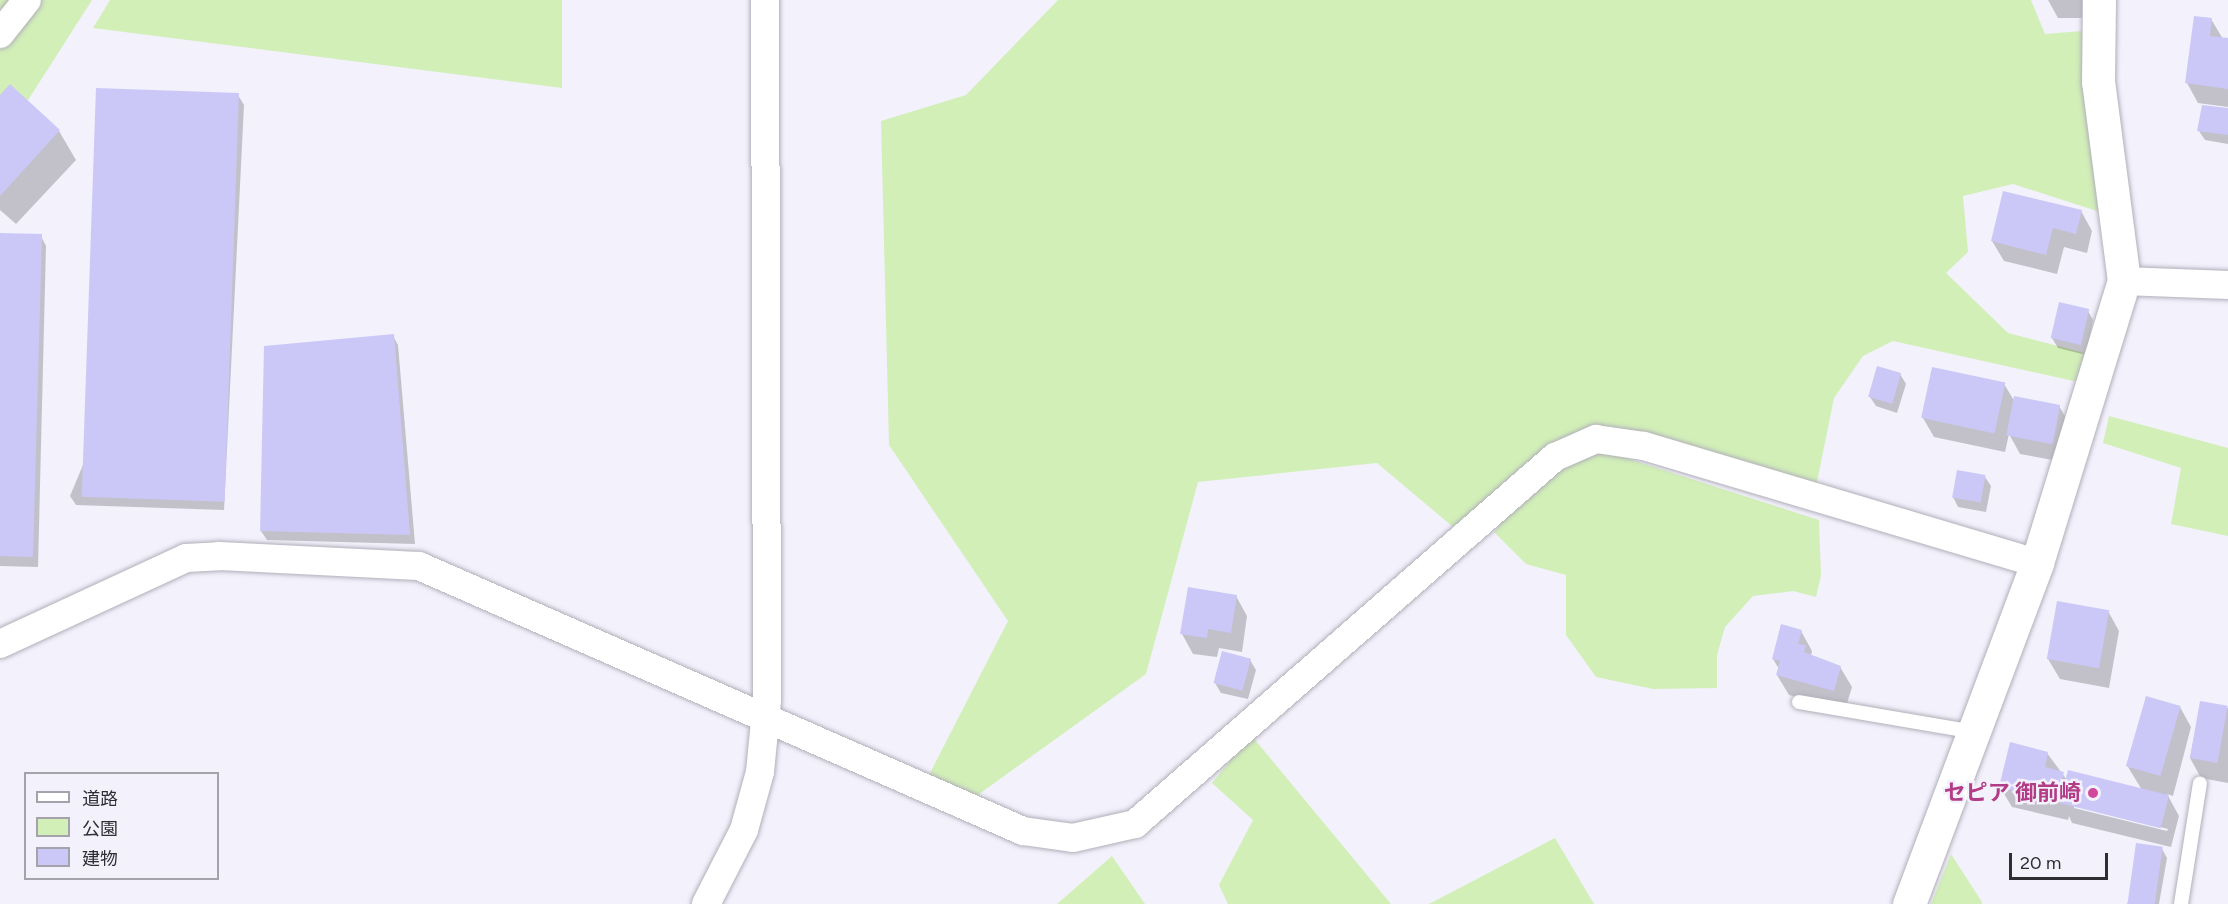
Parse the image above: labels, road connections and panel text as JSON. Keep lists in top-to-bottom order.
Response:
{
  "places": ["セピア 御前崎"],
  "legend": ["道路", "公園", "建物"],
  "scale_bar": "20 m"
}
